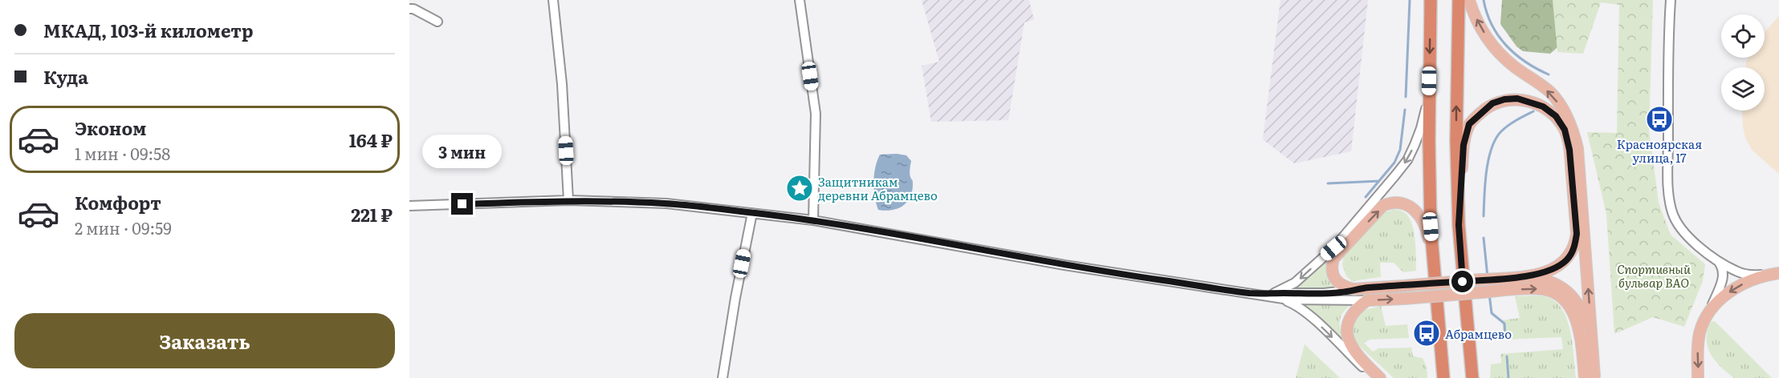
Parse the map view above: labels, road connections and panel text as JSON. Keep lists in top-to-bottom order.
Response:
{
  "parks": ["Спортивный бульвар ВАО"],
  "places": {
    "bus stop": ["Красноярская улица, 17", "Абрамцево"],
    "place": ["Защитникам деревни Абрамцево"]
  },
  "page": {
    "banner": ["МКАД, 103-й километр", "Куда"],
    "list": [
      {
        "name": "Эконом",
        "note": "1 мин · 09:58",
        "value": "164 ₽"
      },
      {
        "name": "Комфорт",
        "note": "2 мин · 09:59",
        "value": "221 ₽"
      }
    ],
    "bubble": "3 мин",
    "buttons": "Заказать"
  }
}
